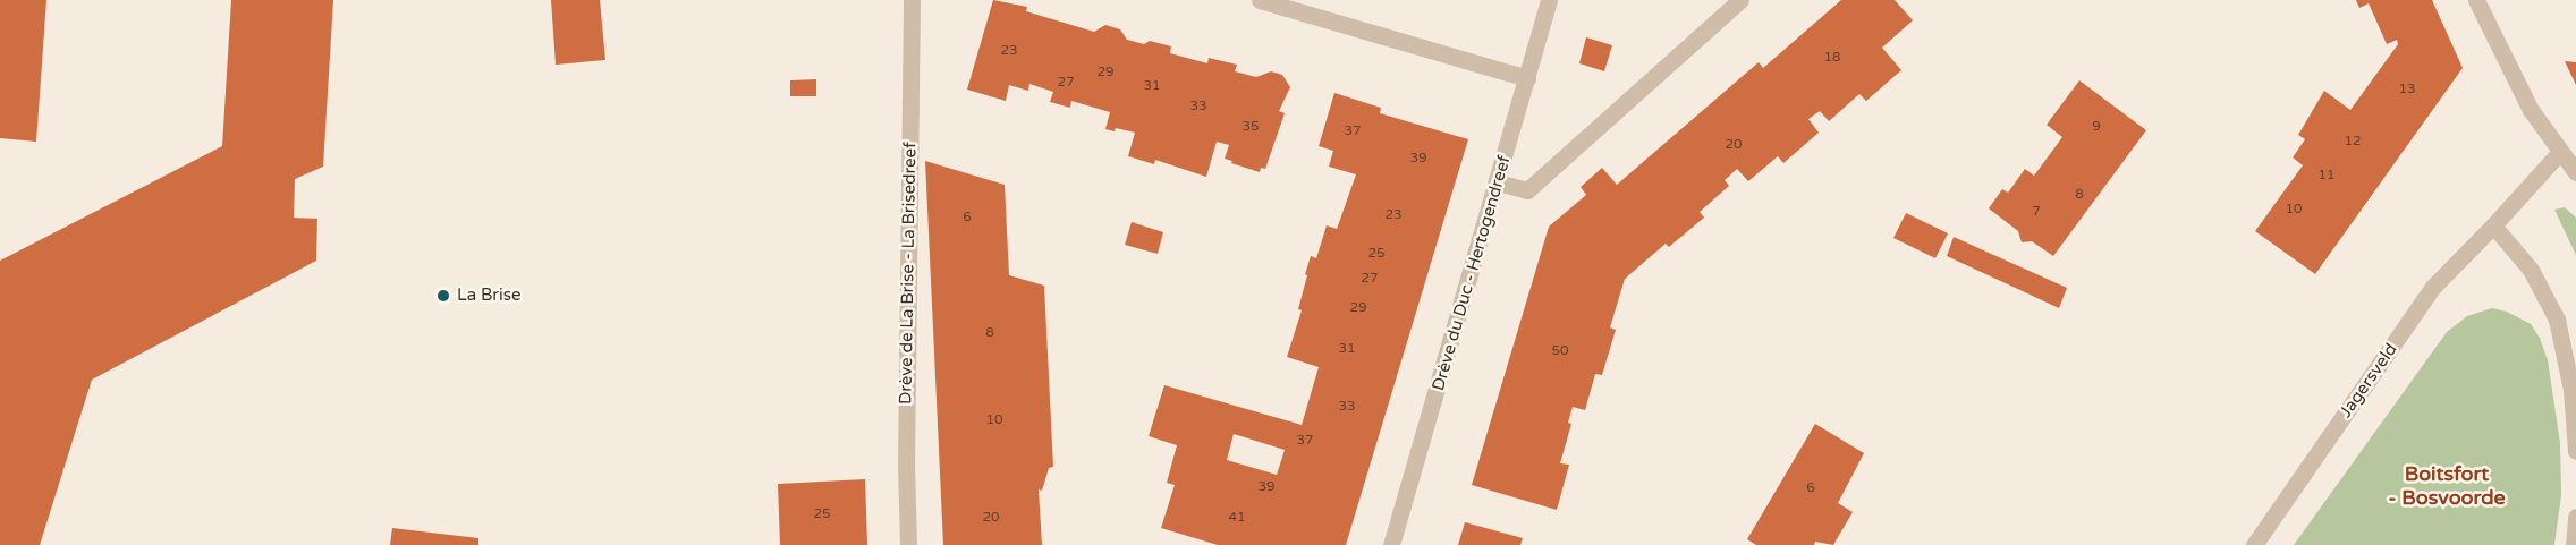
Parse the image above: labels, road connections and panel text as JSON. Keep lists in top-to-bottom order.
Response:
{
  "streets": {
    "street": ["Drève de La Brise - La Brisedreef", "Drève du Duc - Hertogendreef", "Jagersveld"]
  },
  "districts": ["Boitsfort - Bosvoorde"],
  "places": ["La Brise"],
  "house_numbers": [
    "23",
    "18",
    "29",
    "27",
    "31",
    "13",
    "33",
    "35",
    "9",
    "37",
    "12",
    "20",
    "39",
    "11",
    "8",
    "10",
    "7",
    "23",
    "6",
    "25",
    "27",
    "29",
    "8",
    "31",
    "50",
    "33",
    "10",
    "37",
    "39",
    "6",
    "25",
    "20",
    "41"
  ]
}
